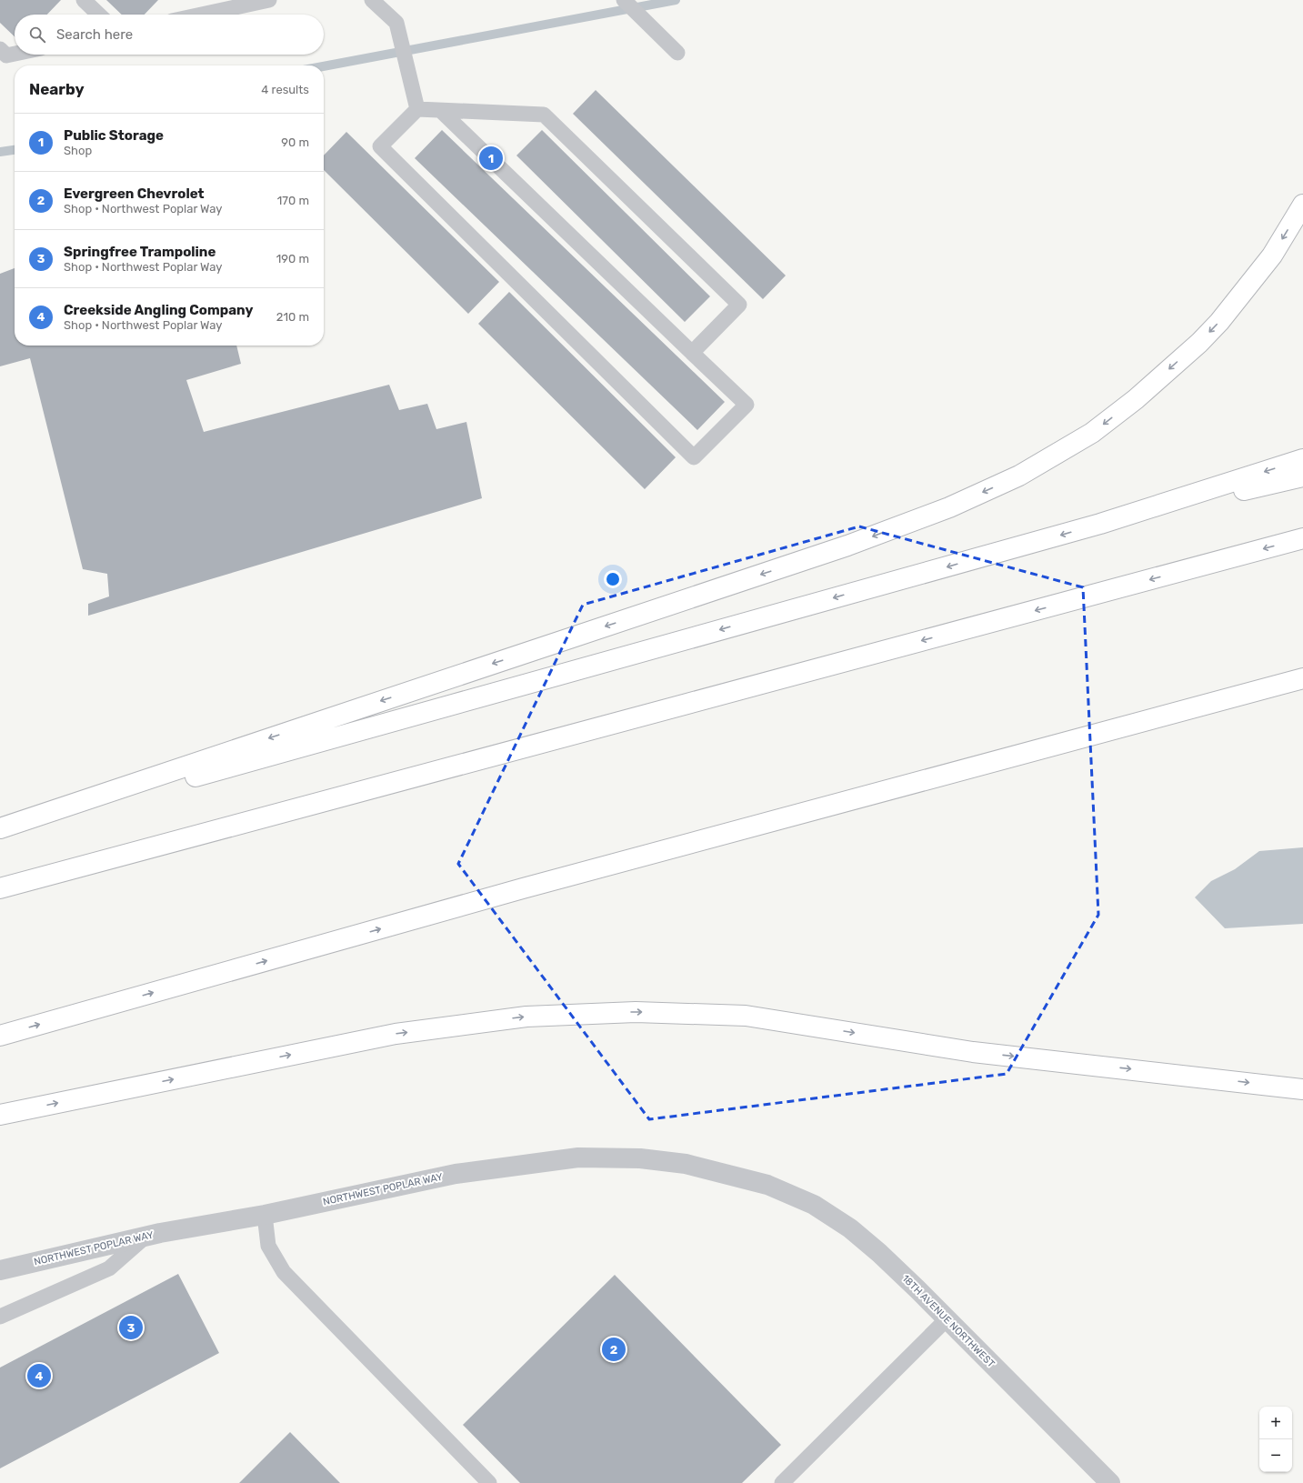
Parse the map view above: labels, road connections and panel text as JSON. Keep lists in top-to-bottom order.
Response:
{
  "streets": {
    "street": ["NORTHWEST POPLAR WAY", "18TH AVENUE NORTHWEST"]
  },
  "crossings": [
    ["NORTHWEST POPLAR WAY", "18TH AVENUE NORTHWEST"]
  ],
  "page": {
    "search": "Search here",
    "heading": ["Nearby", "4 results"],
    "list": [
      {
        "mark": "1",
        "name": "Public Storage",
        "note": "Shop",
        "value": "90 m"
      },
      {
        "mark": "2",
        "name": "Evergreen Chevrolet",
        "note": "Shop · Northwest Poplar Way",
        "value": "170 m"
      },
      {
        "mark": "3",
        "name": "Springfree Trampoline",
        "note": "Shop · Northwest Poplar Way",
        "value": "190 m"
      },
      {
        "mark": "4",
        "name": "Creekside Angling Company",
        "note": "Shop · Northwest Poplar Way",
        "value": "210 m"
      }
    ],
    "pins": [
      "1",
      "3",
      "2",
      "4"
    ],
    "map_buttons": ["+", "−"]
  }
}
